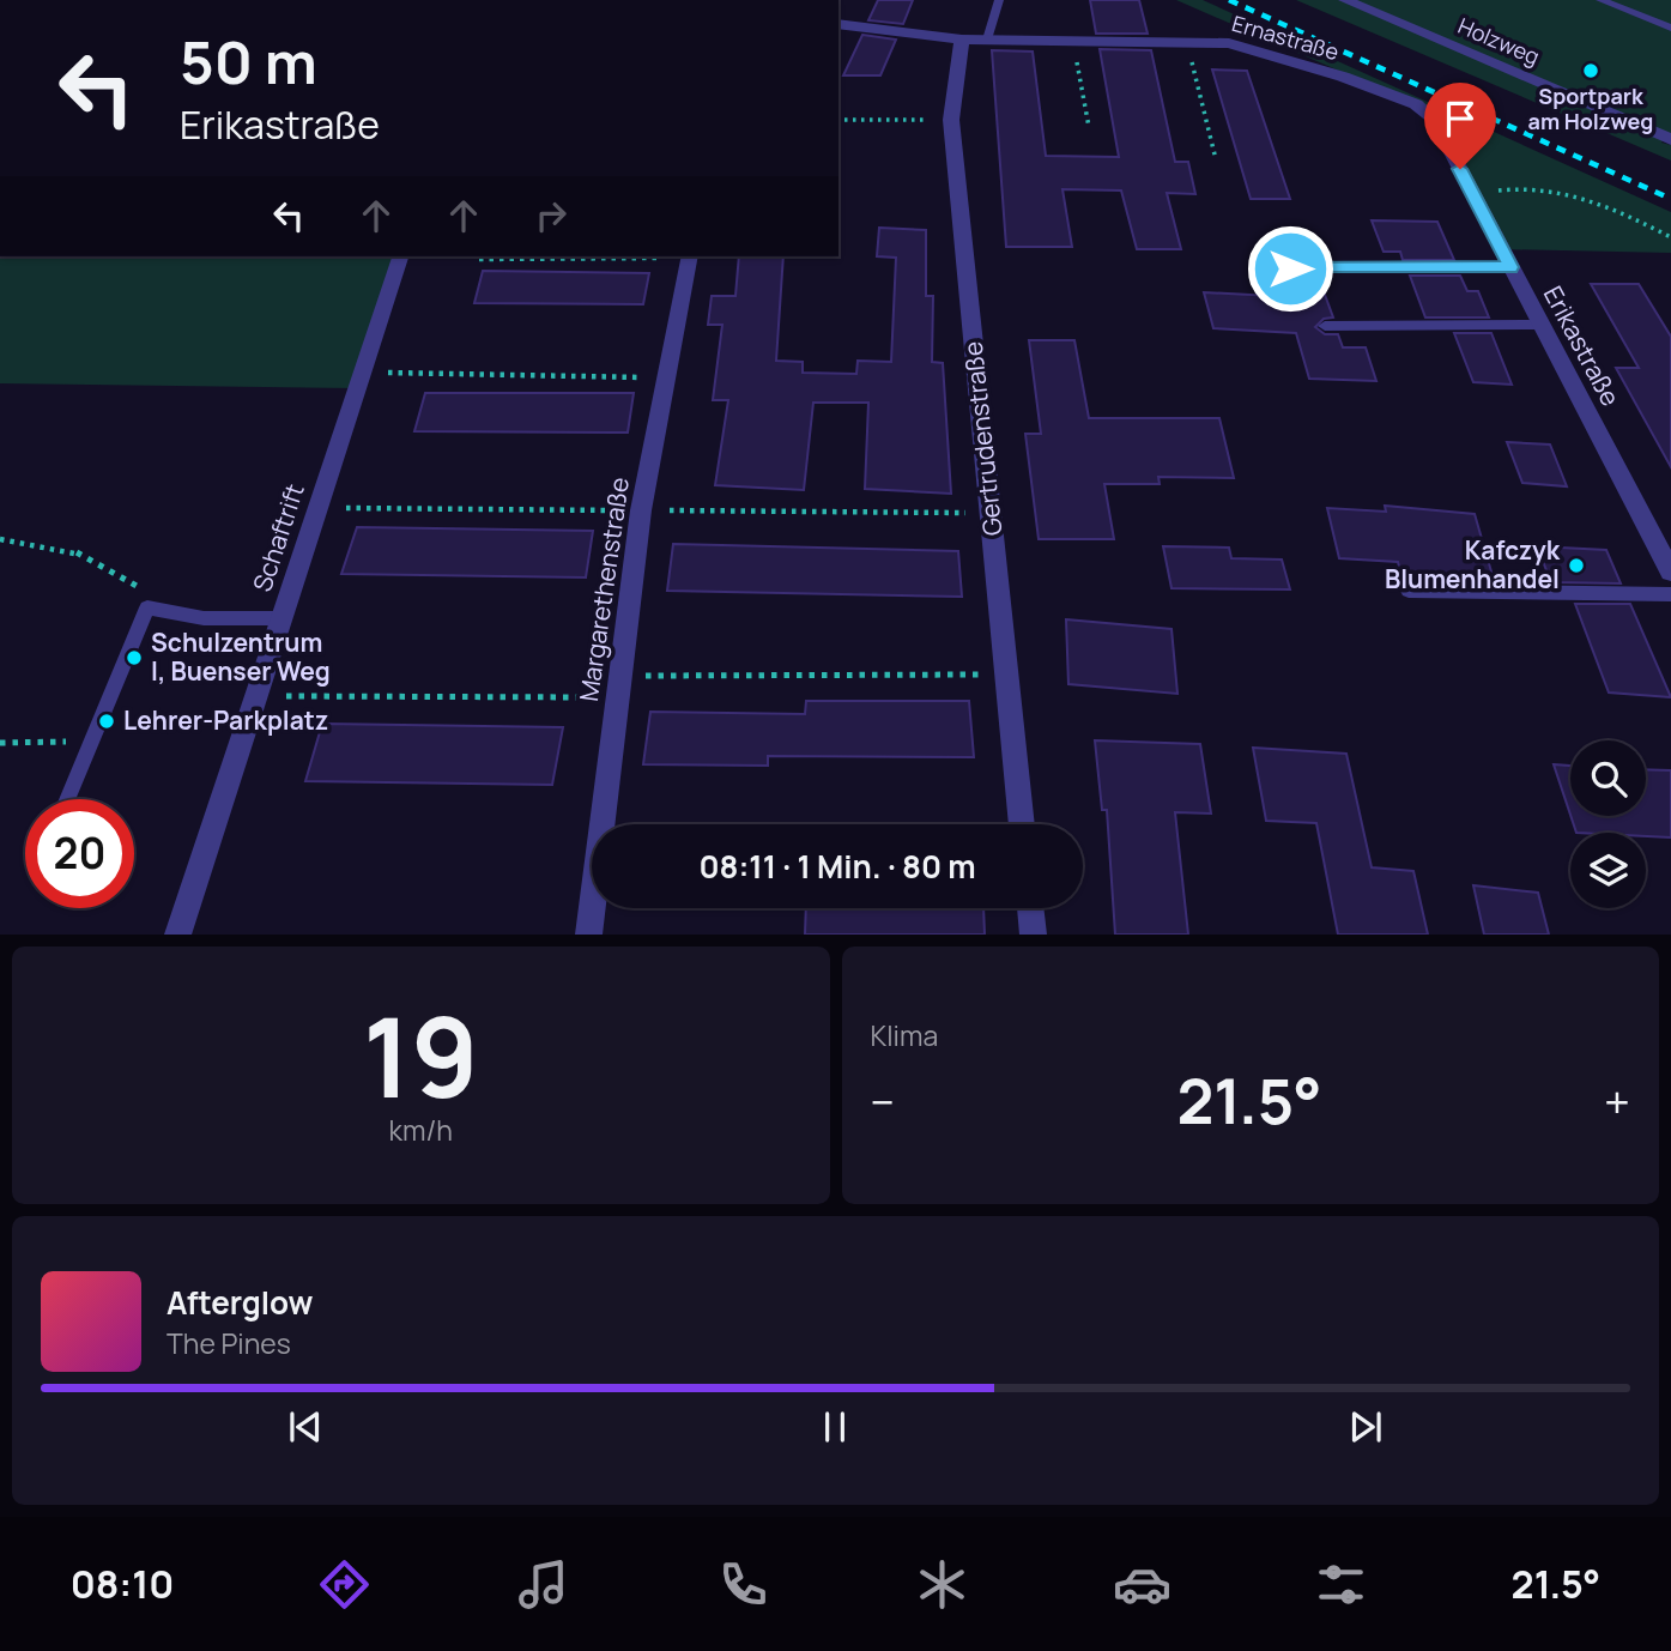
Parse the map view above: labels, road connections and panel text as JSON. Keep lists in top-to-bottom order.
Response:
{
  "streets": {
    "street": [
      "Ernastraße",
      "Holzweg",
      "Erikastraße",
      "Gertrudenstraße",
      "Schaftrift",
      "Margarethenstraße"
    ]
  },
  "crossings": [
    ["Ernastraße", "Erikastraße"],
    ["Ernastraße", "Gertrudenstraße"]
  ],
  "places": [
    "Sportpark am Holzweg",
    "Kafczyk Blumenhandel",
    "Schulzentrum I, Buenser Weg",
    "Lehrer-Parkplatz"
  ],
  "page": {
    "turn": ["50 m", "Erikastraße"],
    "limit": "20",
    "trip": "08:11 · 1 Min. · 80 m",
    "tile": [
      ["19", "km/h"],
      "Klima"
    ],
    "heat": ["−", "21.5°", "+"],
    "song": ["Afterglow", "The Pines"],
    "tabs": ["08:10", "21.5°"]
  }
}
